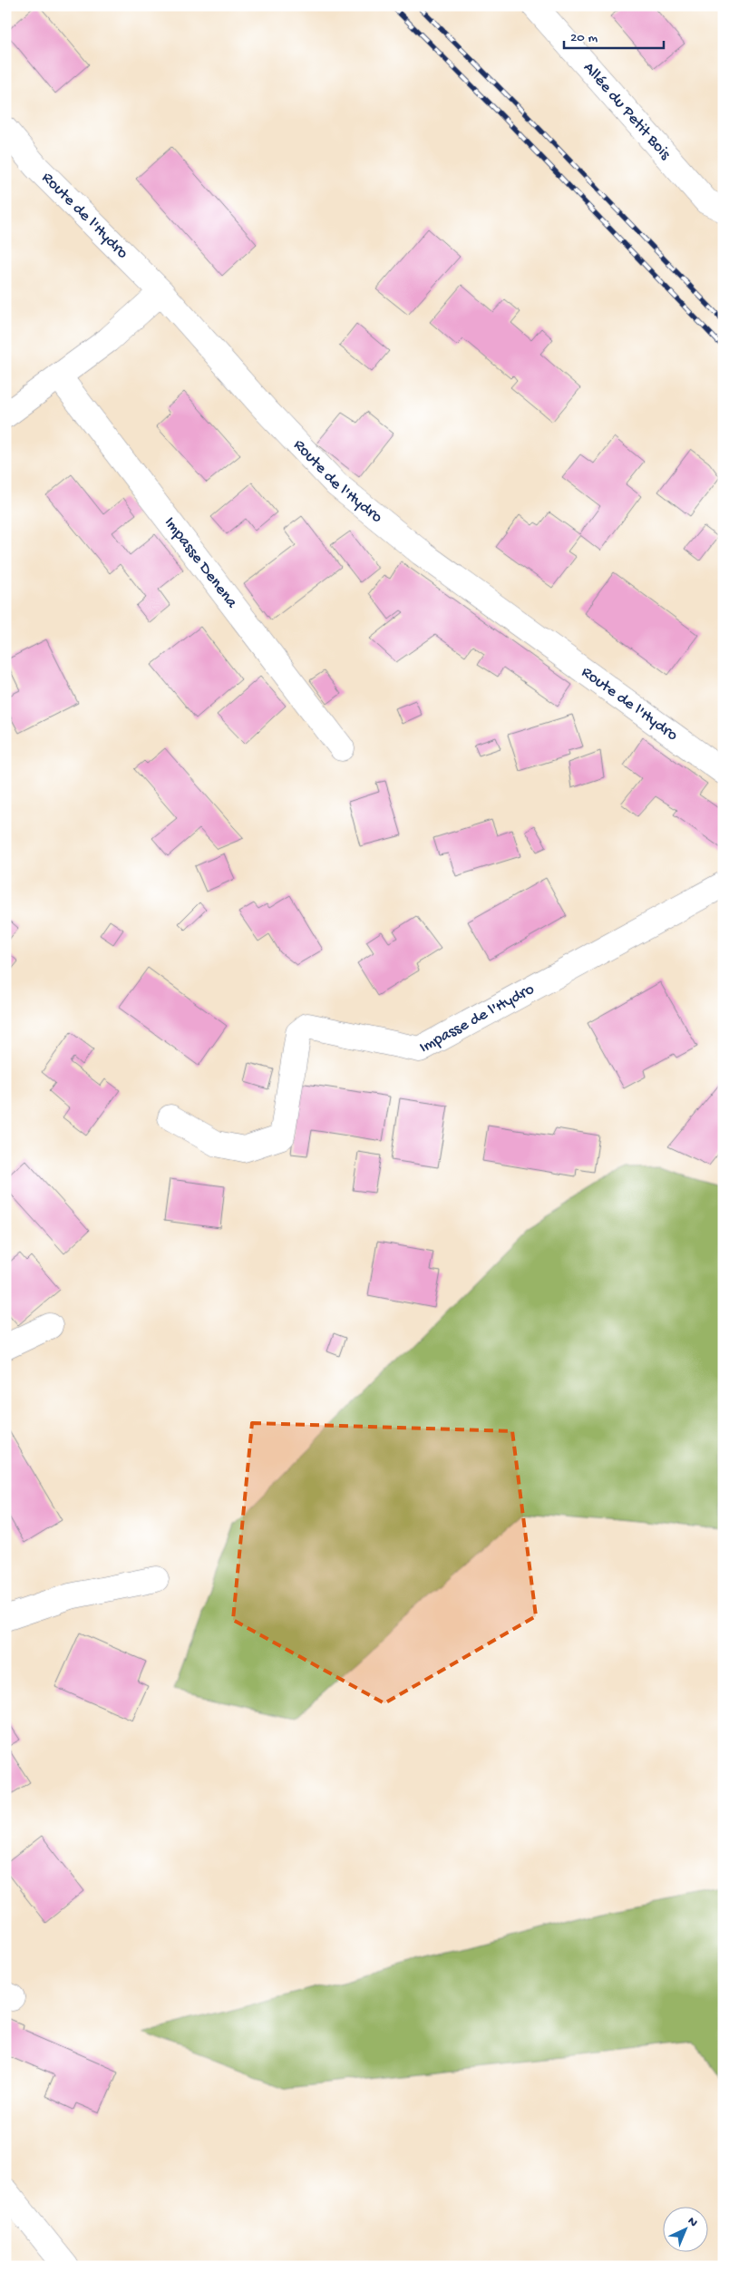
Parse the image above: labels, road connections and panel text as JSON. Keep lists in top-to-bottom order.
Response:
{
  "streets": {
    "street": [
      "Allée du Petit Bois",
      "Route de l'Hydro",
      "Impasse Denena",
      "Impasse de l'Hydro"
    ]
  },
  "scale_bar": "20 m",
  "north": "top right"
}
